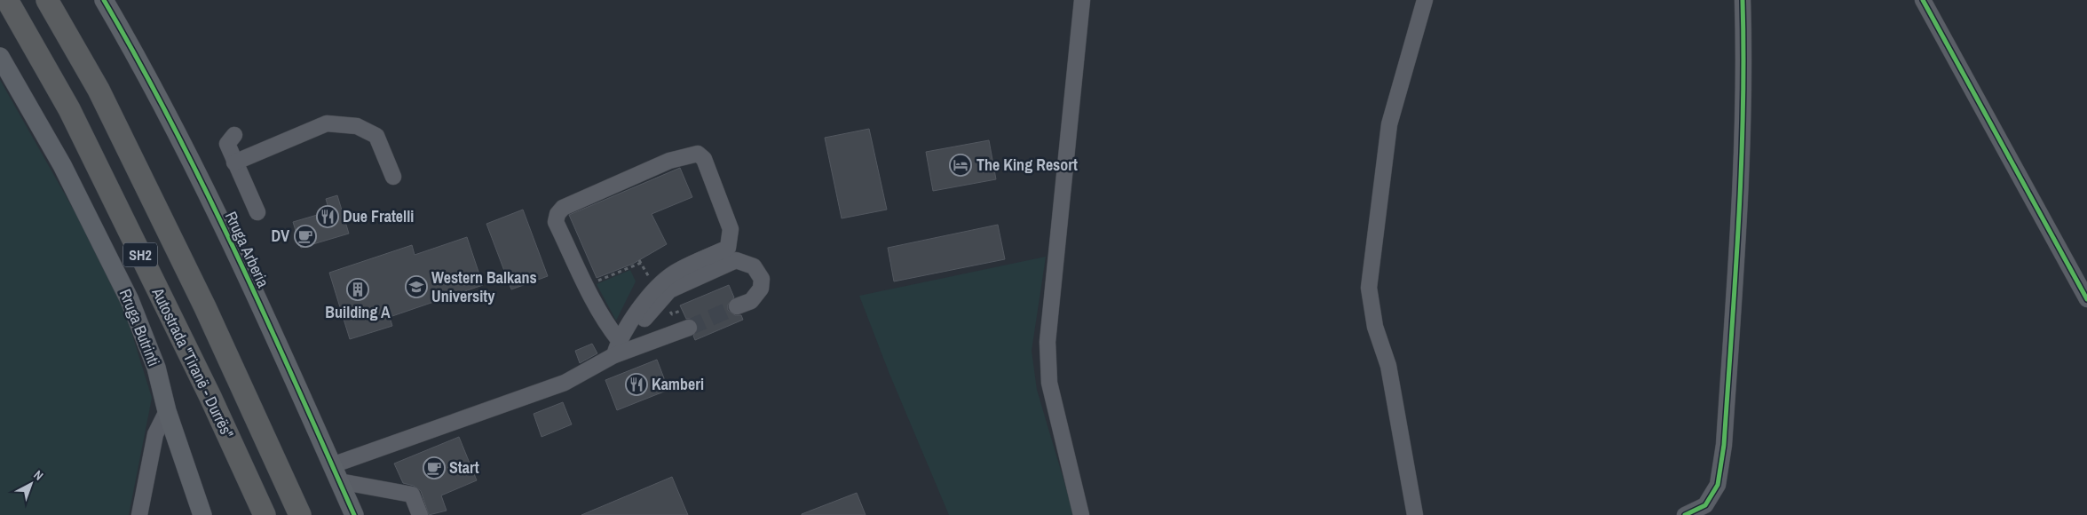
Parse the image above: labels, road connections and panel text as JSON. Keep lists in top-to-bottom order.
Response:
{
  "streets": {
    "highway": ["SH2", "Autostrada \"Tiranë - Durrës\""],
    "main road": ["Rruga Arberia", "Rruga Butrinti"]
  },
  "places": {
    "hotel": ["The King Resort"],
    "restaurant": ["Due Fratelli", "Kamberi"],
    "cafe": ["DV", "Start"],
    "school or university": ["Western Balkans University"],
    "building": ["Building A"]
  },
  "north": "top right"
}
